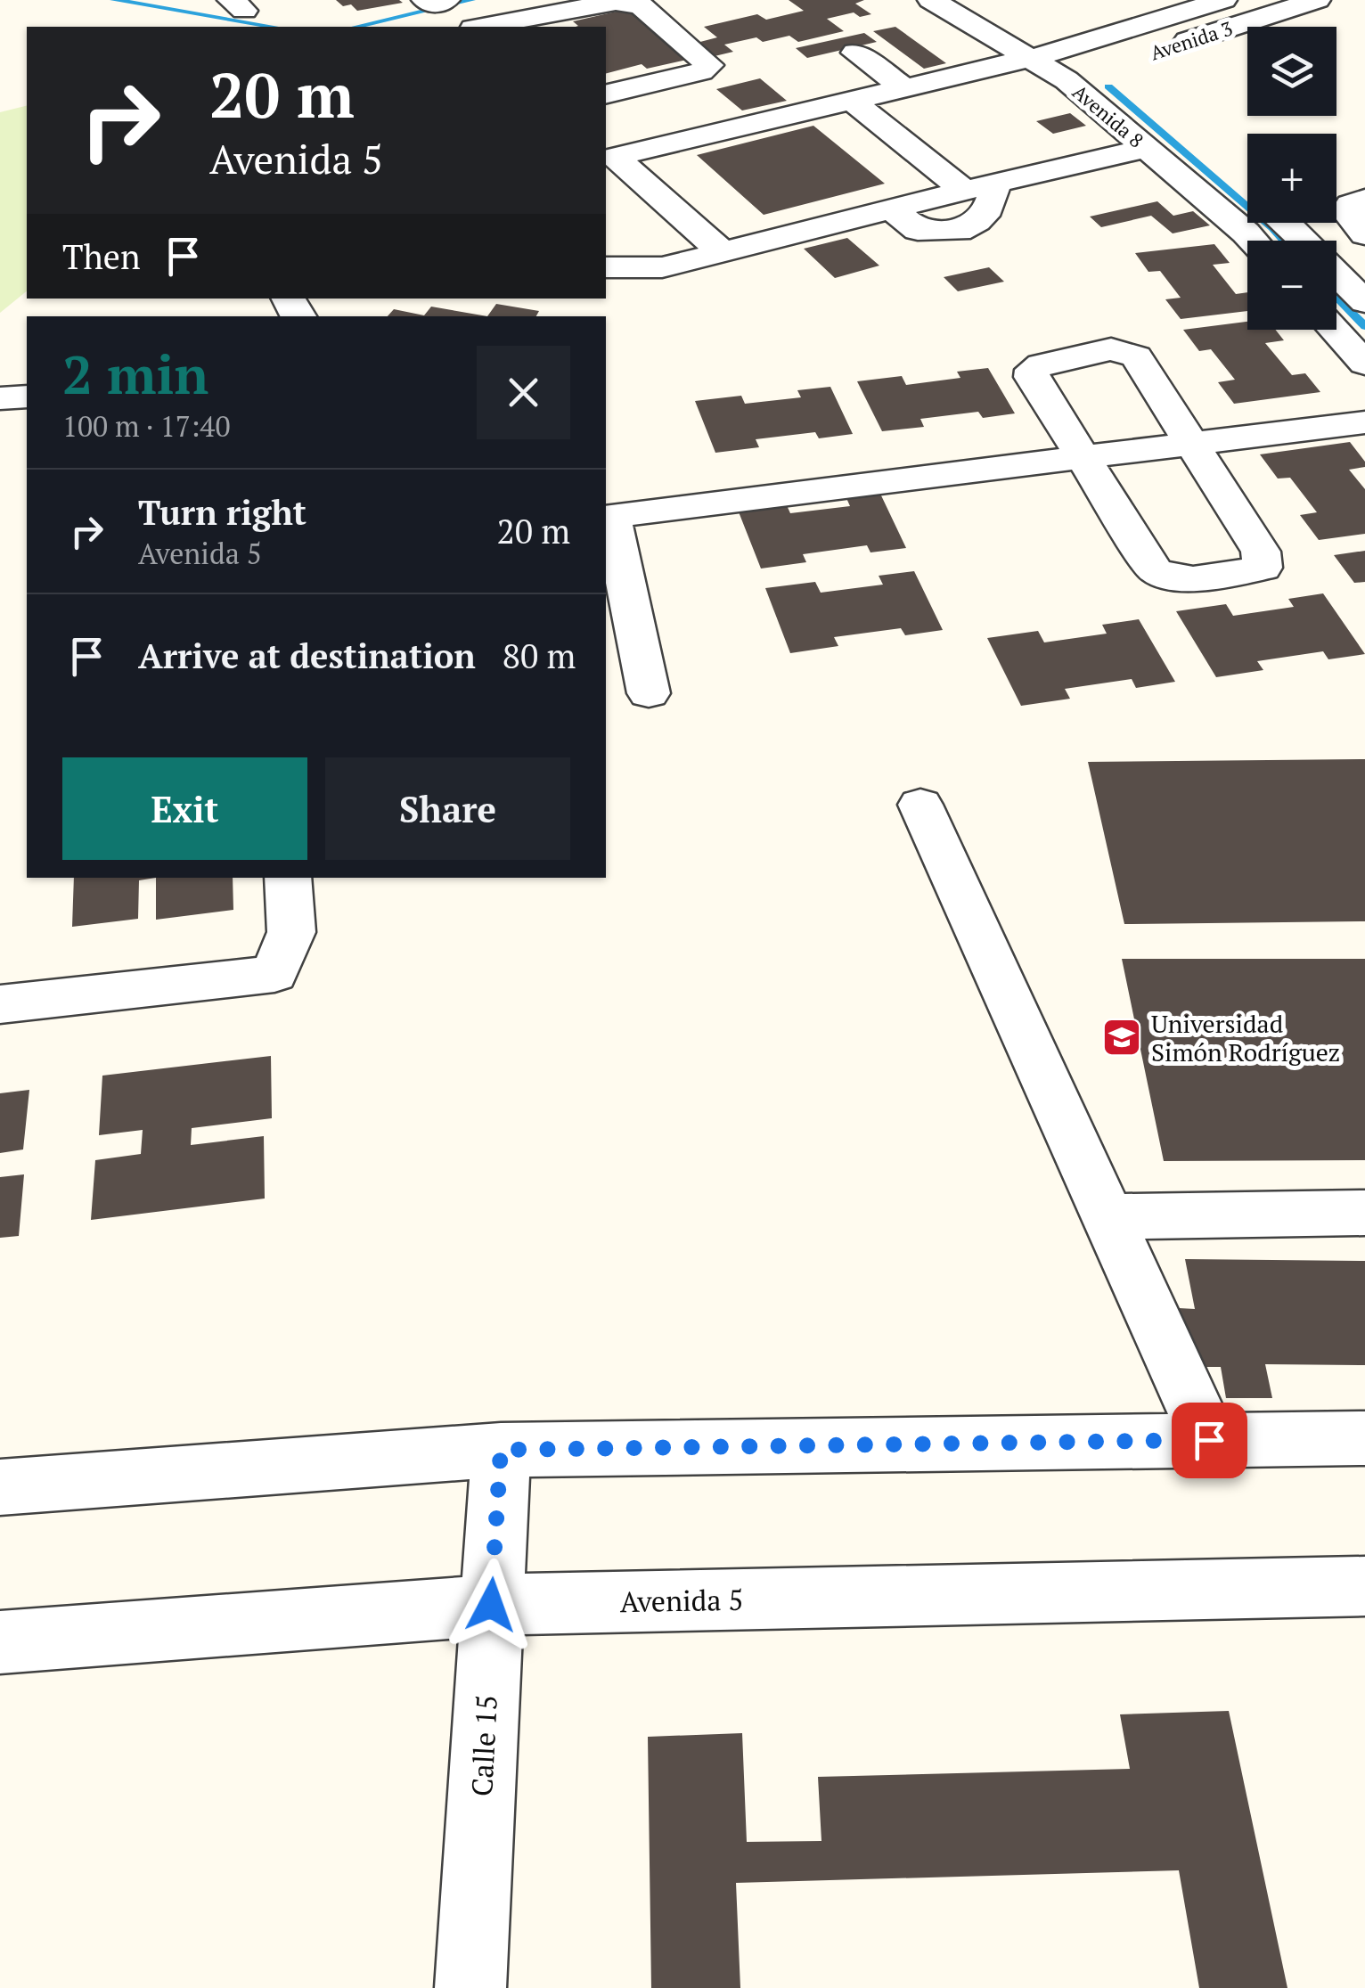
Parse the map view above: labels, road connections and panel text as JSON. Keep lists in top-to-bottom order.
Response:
{
  "streets": {
    "street": [
      "Avenida 3",
      "Avenida 8",
      "Avenida 5",
      "Calle 15"
    ]
  },
  "crossings": [
    ["Avenida 3", "Avenida 8"],
    ["Avenida 5", "Calle 15"]
  ],
  "places": {
    "school or university": ["Universidad Simón Rodríguez"]
  },
  "page": {
    "map_buttons": ["+", "−"],
    "turn": ["20 m", "Avenida 5"],
    "then": "Then",
    "heading": ["2 min", "100 m · 17:40"],
    "list": [
      {
        "name": "Turn right",
        "note": "Avenida 5",
        "value": "20 m"
      },
      {
        "name": "Arrive at destination",
        "value": "80 m"
      }
    ],
    "buttons": ["Exit", "Share"]
  }
}
